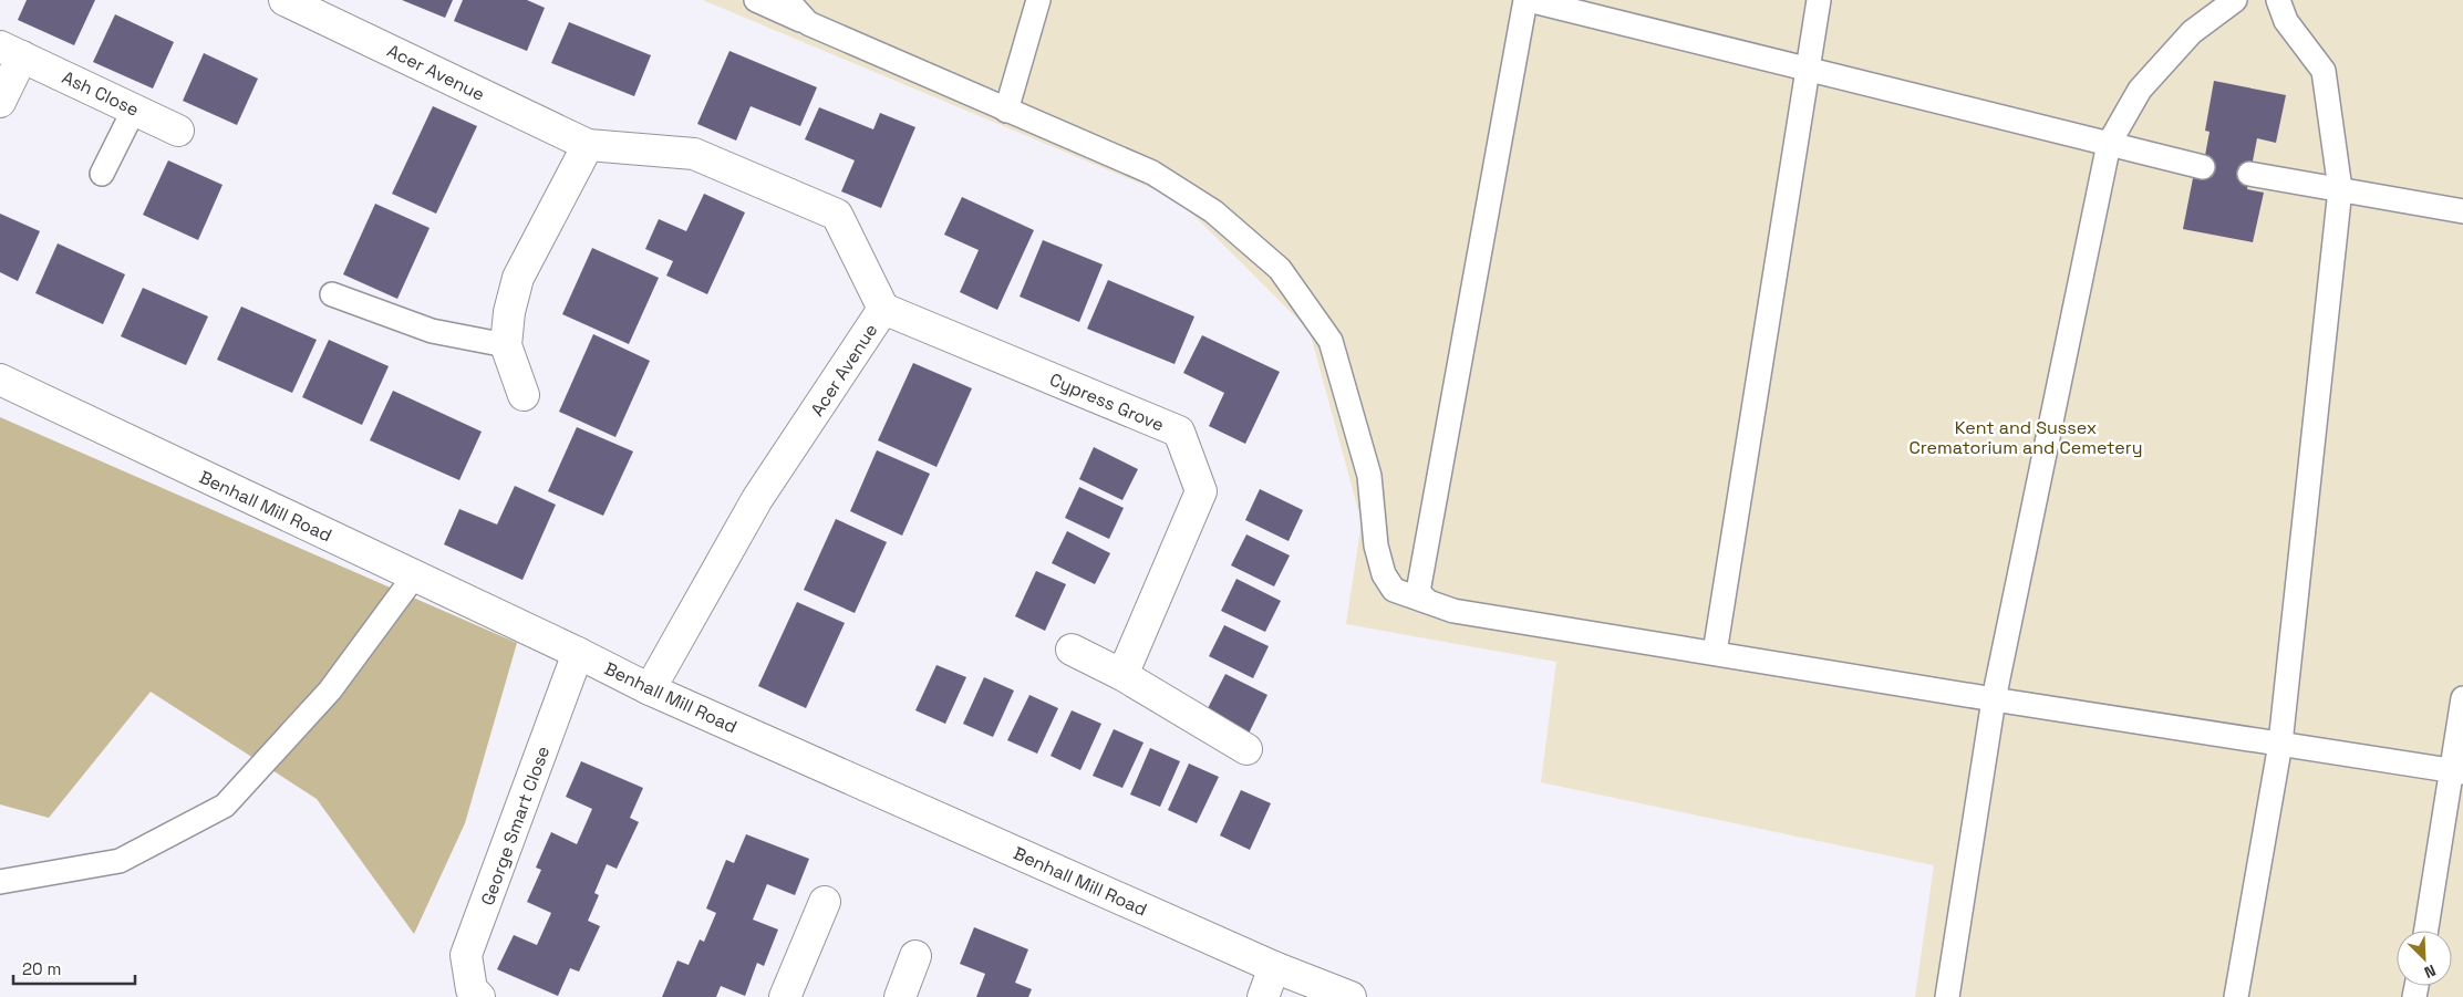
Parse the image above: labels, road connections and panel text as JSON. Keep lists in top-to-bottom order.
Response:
{
  "streets": {
    "street": [
      "Acer Avenue",
      "Ash Close",
      "Cypress Grove",
      "Benhall Mill Road",
      "George Smart Close"
    ]
  },
  "crossings": [
    ["Acer Avenue", "Cypress Grove"],
    ["Acer Avenue", "Benhall Mill Road"],
    ["Benhall Mill Road", "George Smart Close"]
  ],
  "parks": ["Kent and Sussex Crematorium and Cemetery"],
  "scale_bar": "20 m",
  "north": "bottom right"
}
